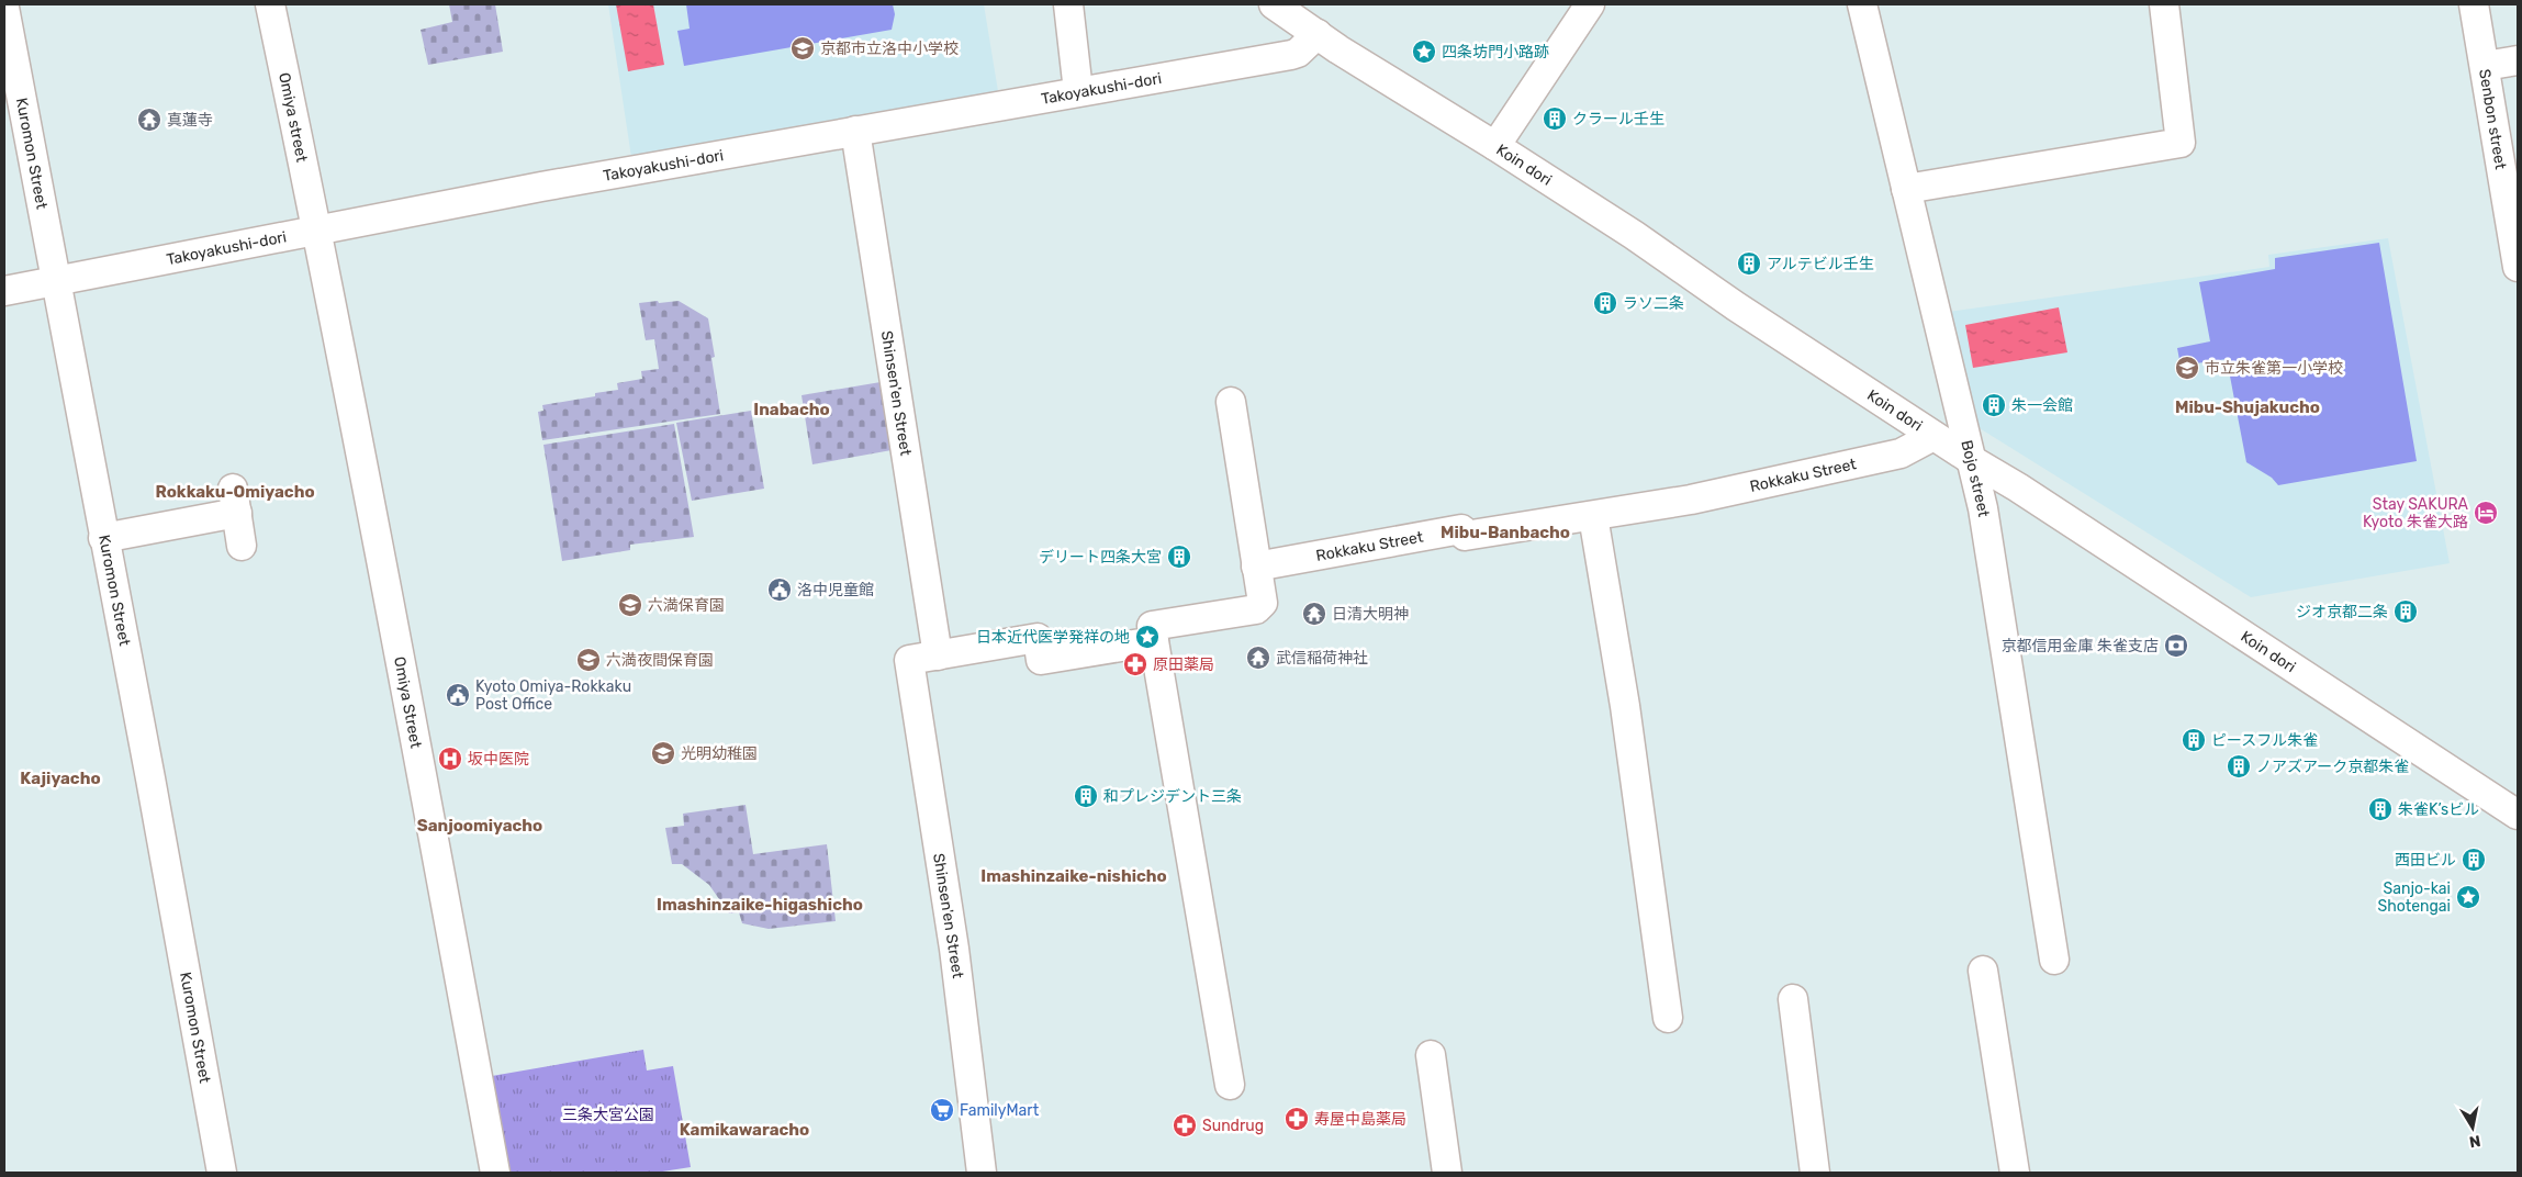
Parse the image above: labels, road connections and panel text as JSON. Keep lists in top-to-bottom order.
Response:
{
  "streets": {
    "street": [
      "Takoyakushi-dori",
      "Omiya street",
      "Senbon street",
      "Kuromon Street",
      "Koin dori",
      "Shinsen'en Street",
      "Rokkaku Street",
      "Bojo street",
      "Omiya Street"
    ]
  },
  "crossings": [
    ["Takoyakushi-dori", "Omiya street"],
    ["Takoyakushi-dori", "Kuromon Street"],
    ["Takoyakushi-dori", "Koin dori"],
    ["Takoyakushi-dori", "Shinsen'en Street"],
    ["Takoyakushi-dori", "Omiya Street"],
    ["Omiya street", "Omiya Street"],
    ["Koin dori", "Rokkaku Street"],
    ["Koin dori", "Bojo street"]
  ],
  "districts": [
    "Mibu-Shujakucho",
    "Inabacho",
    "Rokkaku-Omiyacho",
    "Mibu-Banbacho",
    "Kajiyacho",
    "Sanjoomiyacho",
    "Imashinzaike-nishicho",
    "Imashinzaike-higashicho",
    "Kamikawaracho"
  ],
  "parks": ["三条大宮公園"],
  "places": {
    "school or university": [
      "京都市立洛中小学校",
      "市立朱雀第一小学校",
      "六満保育園",
      "六満夜間保育園",
      "光明幼稚園"
    ],
    "place": ["四条坊門小路跡", "日本近代医学発祥の地", "Sanjo-kai Shotengai"],
    "building": [
      "クラール壬生",
      "アルテビル壬生",
      "ラソ二条",
      "朱一会館",
      "デリート四条大宮",
      "ジオ京都二条",
      "ピースフル朱雀",
      "ノアズアーク京都朱雀",
      "和プレジデント三条",
      "朱雀K’sビル",
      "西田ビル"
    ],
    "temple": ["真蓮寺", "日清大明神", "武信稲荷神社"],
    "hotel": ["Stay SAKURA Kyoto 朱雀大路"],
    "public building": ["洛中児童館", "Kyoto Omiya-Rokkaku Post Office"],
    "bank": ["京都信用金庫 朱雀支店"],
    "pharmacy": ["原田薬局", "寿屋中島薬局", "Sundrug"],
    "hospital": ["坂中医院"],
    "supermarket": ["FamilyMart"]
  },
  "north": "bottom"
}
